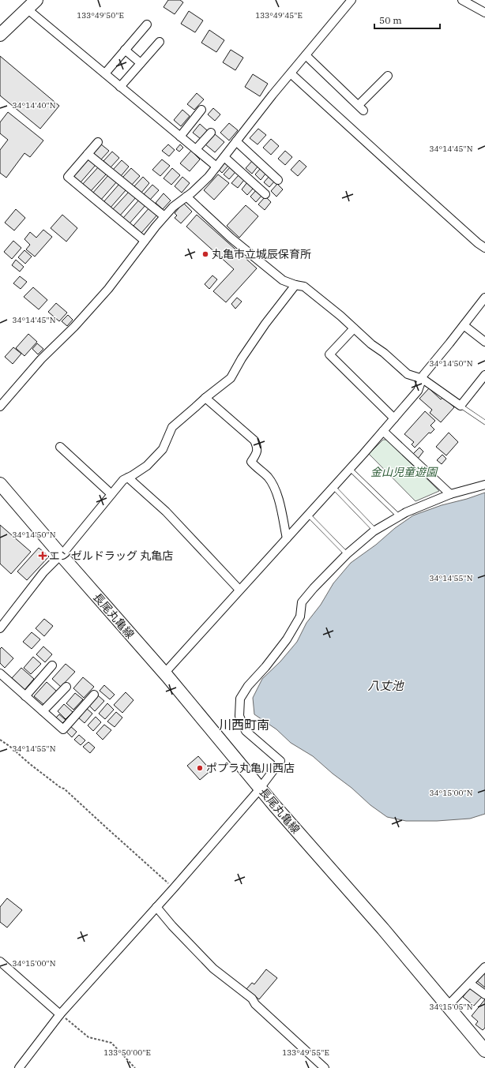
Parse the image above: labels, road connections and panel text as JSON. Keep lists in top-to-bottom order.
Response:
{
  "streets": {
    "main road": ["長尾丸亀線"]
  },
  "districts": ["川西町南"],
  "water": ["八丈池"],
  "parks": ["金山児童遊園"],
  "places": {
    "other": ["丸亀市立城辰保育所", "ポプラ丸亀川西店"],
    "health": ["エンゼルドラッグ 丸亀店"]
  },
  "scale_bar": "50 m",
  "coordinates": [
    "133°49'50\"E",
    "133°49'45\"E",
    "34°14'40\"N",
    "34°14'45\"N",
    "34°14'50\"N",
    "34°14'55\"N",
    "34°15'00\"N",
    "34°15'05\"N",
    "133°50'00\"E",
    "133°49'55\"E"
  ]
}
